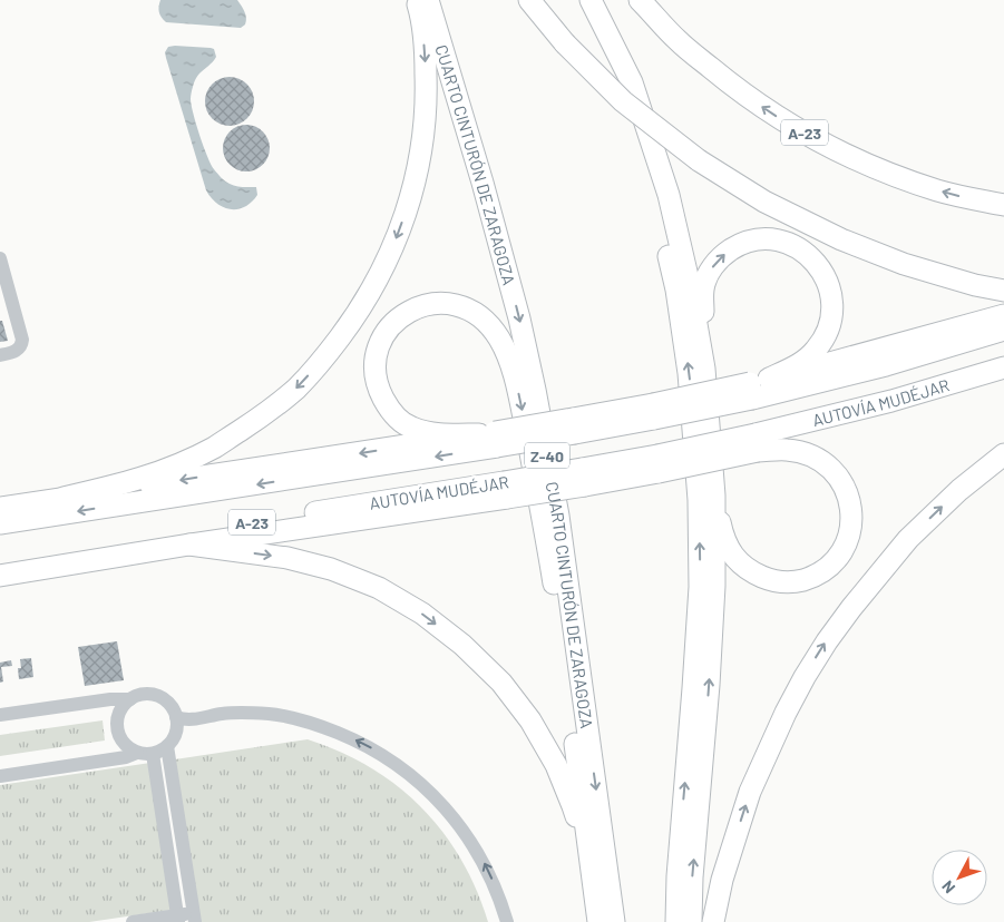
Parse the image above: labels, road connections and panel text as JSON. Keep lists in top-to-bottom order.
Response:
{
  "streets": {
    "highway": [
      "A-23",
      "CUARTO CINTURÓN DE ZARAGOZA",
      "AUTOVÍA MUDÉJAR",
      "Z-40"
    ]
  },
  "north": "bottom left"
}
